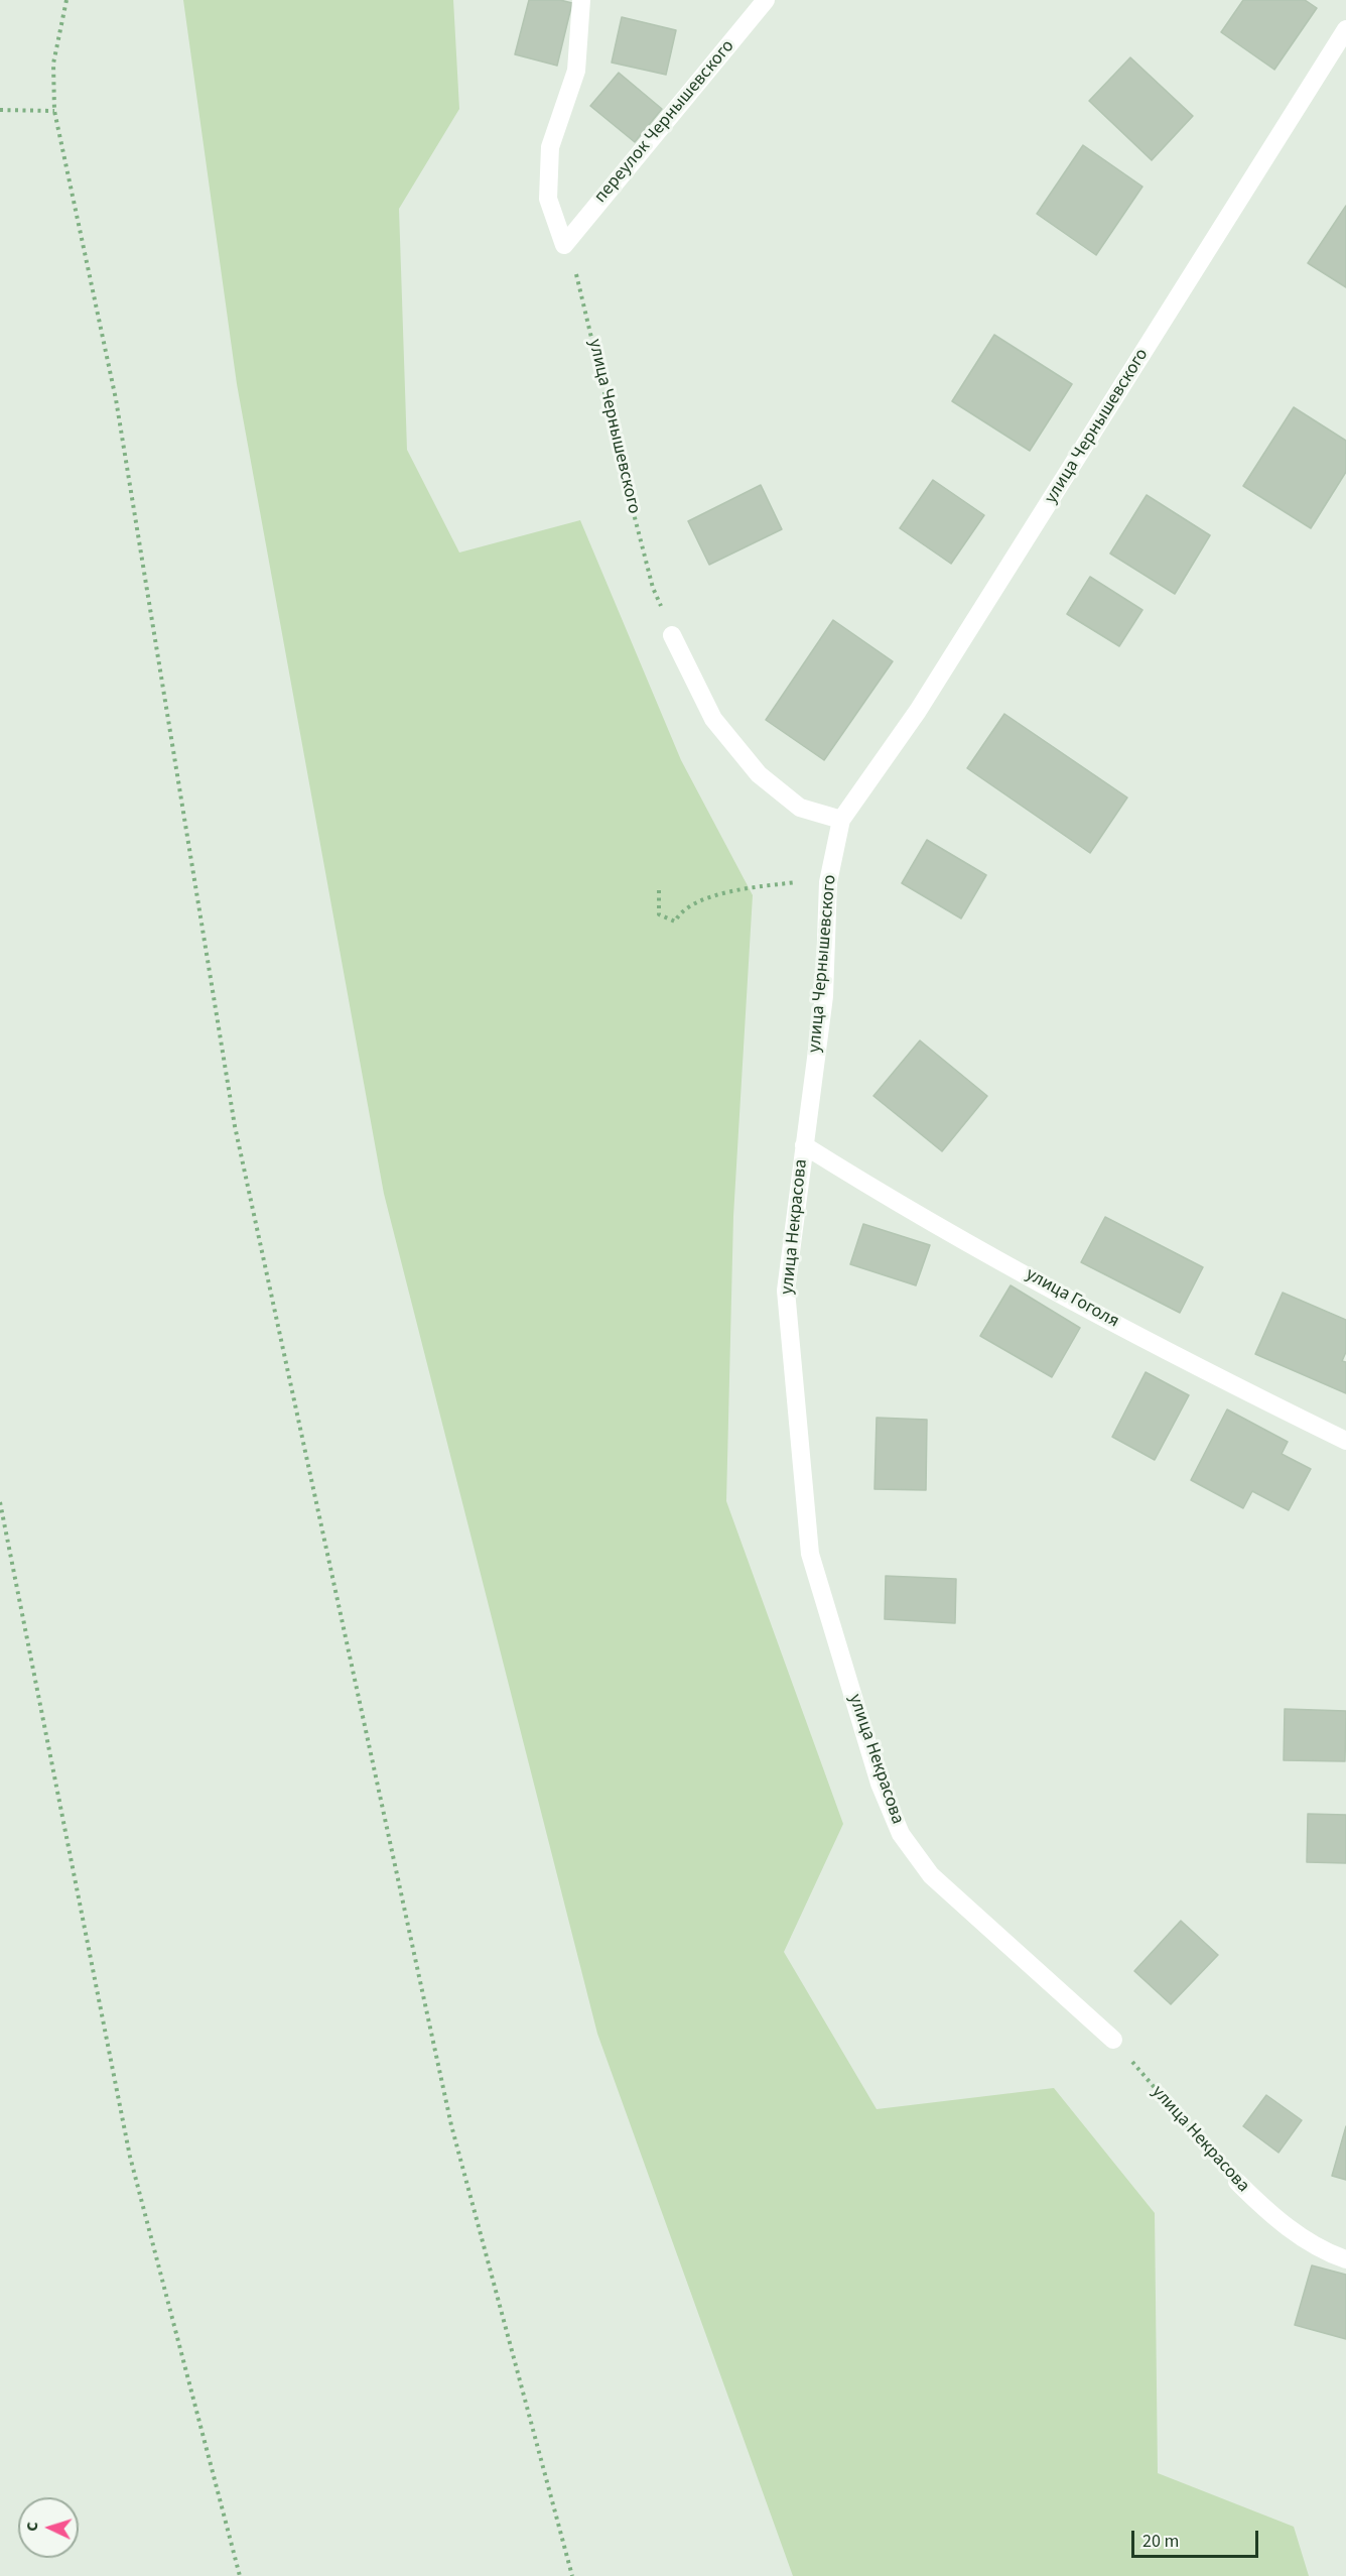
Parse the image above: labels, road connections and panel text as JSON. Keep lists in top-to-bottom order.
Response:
{
  "streets": {
    "street": [
      "переулок Чернышевского",
      "улица Чернышевского",
      "улица Некрасова",
      "улица Гоголя"
    ]
  },
  "crossings": [
    ["переулок Чернышевского", "улица Чернышевского"],
    ["улица Чернышевского", "улица Некрасова"],
    ["улица Чернышевского", "улица Гоголя"],
    ["улица Некрасова", "улица Гоголя"]
  ],
  "scale_bar": "20 m",
  "north": "left"
}
